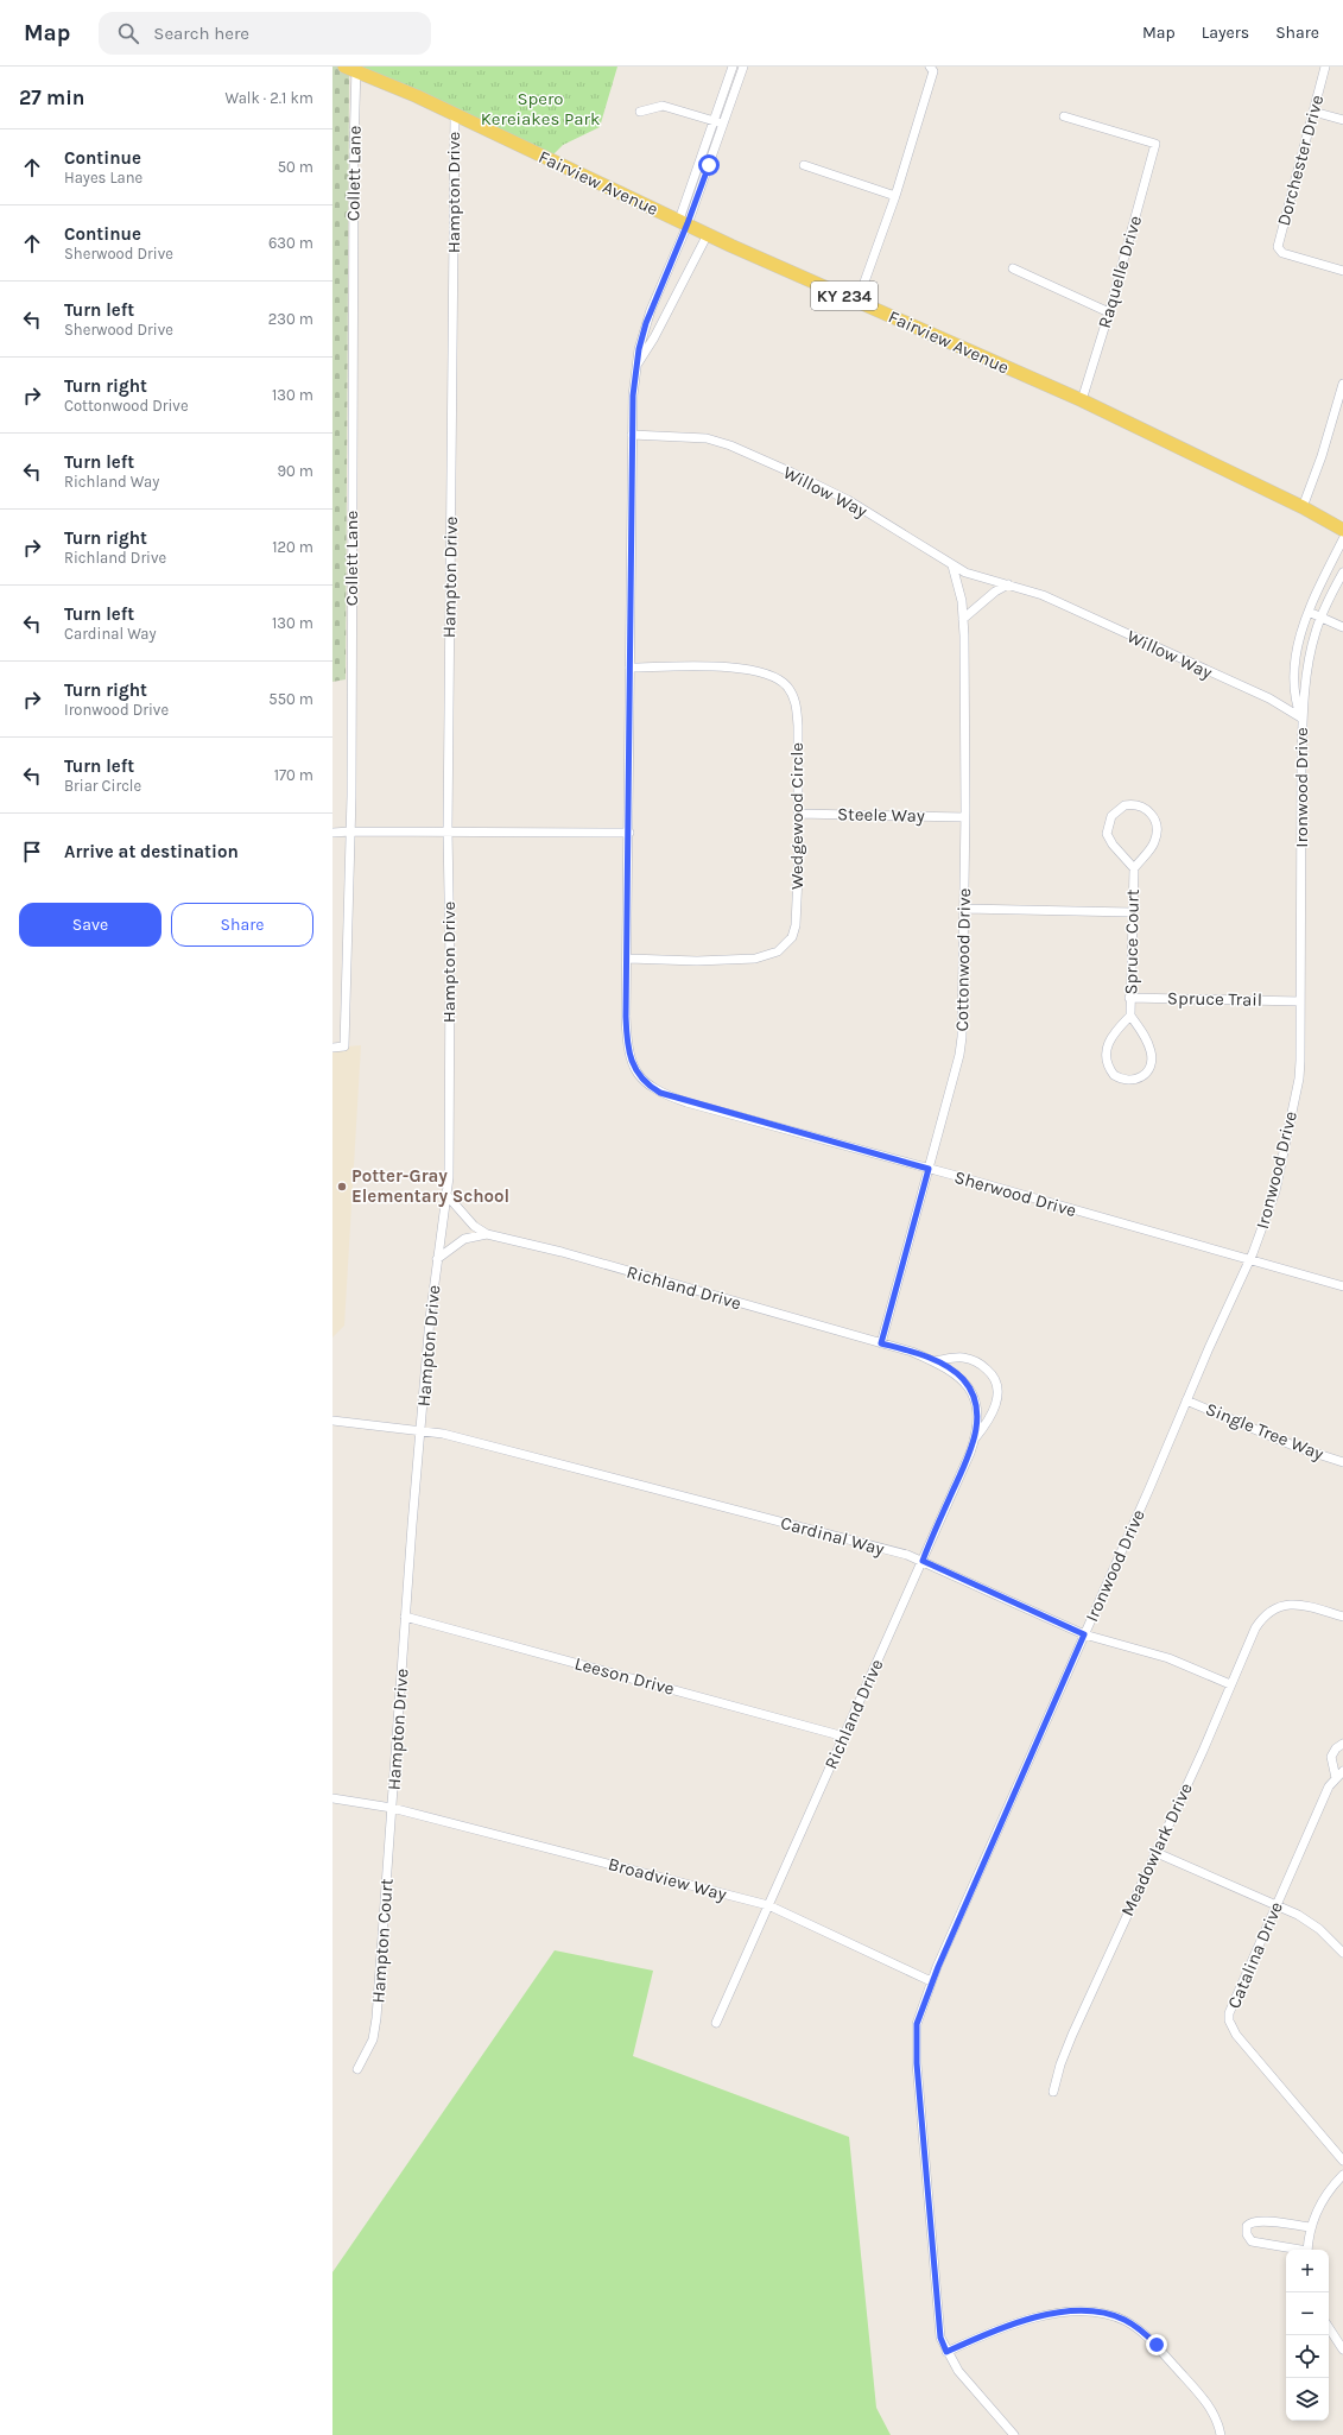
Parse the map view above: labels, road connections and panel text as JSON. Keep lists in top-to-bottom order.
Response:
{
  "streets": {
    "main road": ["Fairview Avenue", "KY 234"],
    "street": [
      "Dorchester Drive",
      "Collett Lane",
      "Hampton Drive",
      "Raquelle Drive",
      "Willow Way",
      "Ironwood Drive",
      "Steele Way",
      "Wedgewood Circle",
      "Spruce Court",
      "Cottonwood Drive",
      "Spruce Trail",
      "Sherwood Drive",
      "Richland Drive",
      "Single Tree Way",
      "Cardinal Way",
      "Leeson Drive",
      "Meadowlark Drive",
      "Broadview Way",
      "Hampton Court",
      "Catalina Drive"
    ]
  },
  "crossings": [
    ["Collett Lane", "Fairview Avenue"],
    ["Fairview Avenue", "Hampton Drive"],
    ["Fairview Avenue", "Raquelle Drive"],
    ["Fairview Avenue", "Sherwood Drive"],
    ["Hampton Drive", "Richland Drive"],
    ["Hampton Drive", "Cardinal Way"],
    ["Hampton Drive", "Leeson Drive"],
    ["Hampton Drive", "Broadview Way"],
    ["Hampton Drive", "Hampton Court"],
    ["Willow Way", "Ironwood Drive"],
    ["Willow Way", "Cottonwood Drive"],
    ["Willow Way", "Sherwood Drive"],
    ["Ironwood Drive", "Spruce Trail"],
    ["Ironwood Drive", "Sherwood Drive"],
    ["Ironwood Drive", "Single Tree Way"],
    ["Ironwood Drive", "Cardinal Way"],
    ["Ironwood Drive", "Broadview Way"],
    ["Steele Way", "Wedgewood Circle"],
    ["Steele Way", "Cottonwood Drive"],
    ["Wedgewood Circle", "Sherwood Drive"],
    ["Spruce Court", "Spruce Trail"],
    ["Cottonwood Drive", "Sherwood Drive"],
    ["Cottonwood Drive", "Richland Drive"],
    ["Richland Drive", "Cardinal Way"],
    ["Richland Drive", "Leeson Drive"],
    ["Richland Drive", "Broadview Way"],
    ["Cardinal Way", "Meadowlark Drive"],
    ["Broadview Way", "Hampton Court"]
  ],
  "parks": ["Spero Kereiakes Park"],
  "places": ["Potter-Gray Elementary School"],
  "page": {
    "header": "Map",
    "search": "Search here",
    "nav": ["Map", "Layers", "Share"],
    "heading": ["27 min", "Walk · 2.1 km"],
    "list": [
      ["Continue", "Hayes Lane", "50 m"],
      ["Continue", "Sherwood Drive", "630 m"],
      ["Turn left", "Sherwood Drive", "230 m"],
      ["Turn right", "Cottonwood Drive", "130 m"],
      ["Turn left", "Richland Way", "90 m"],
      ["Turn right", "Richland Drive", "120 m"],
      ["Turn left", "Cardinal Way", "130 m"],
      ["Turn right", "Ironwood Drive", "550 m"],
      ["Turn left", "Briar Circle", "170 m"],
      "Arrive at destination"
    ],
    "buttons": ["Save", "Share"],
    "map_buttons": ["+", "−"]
  }
}
